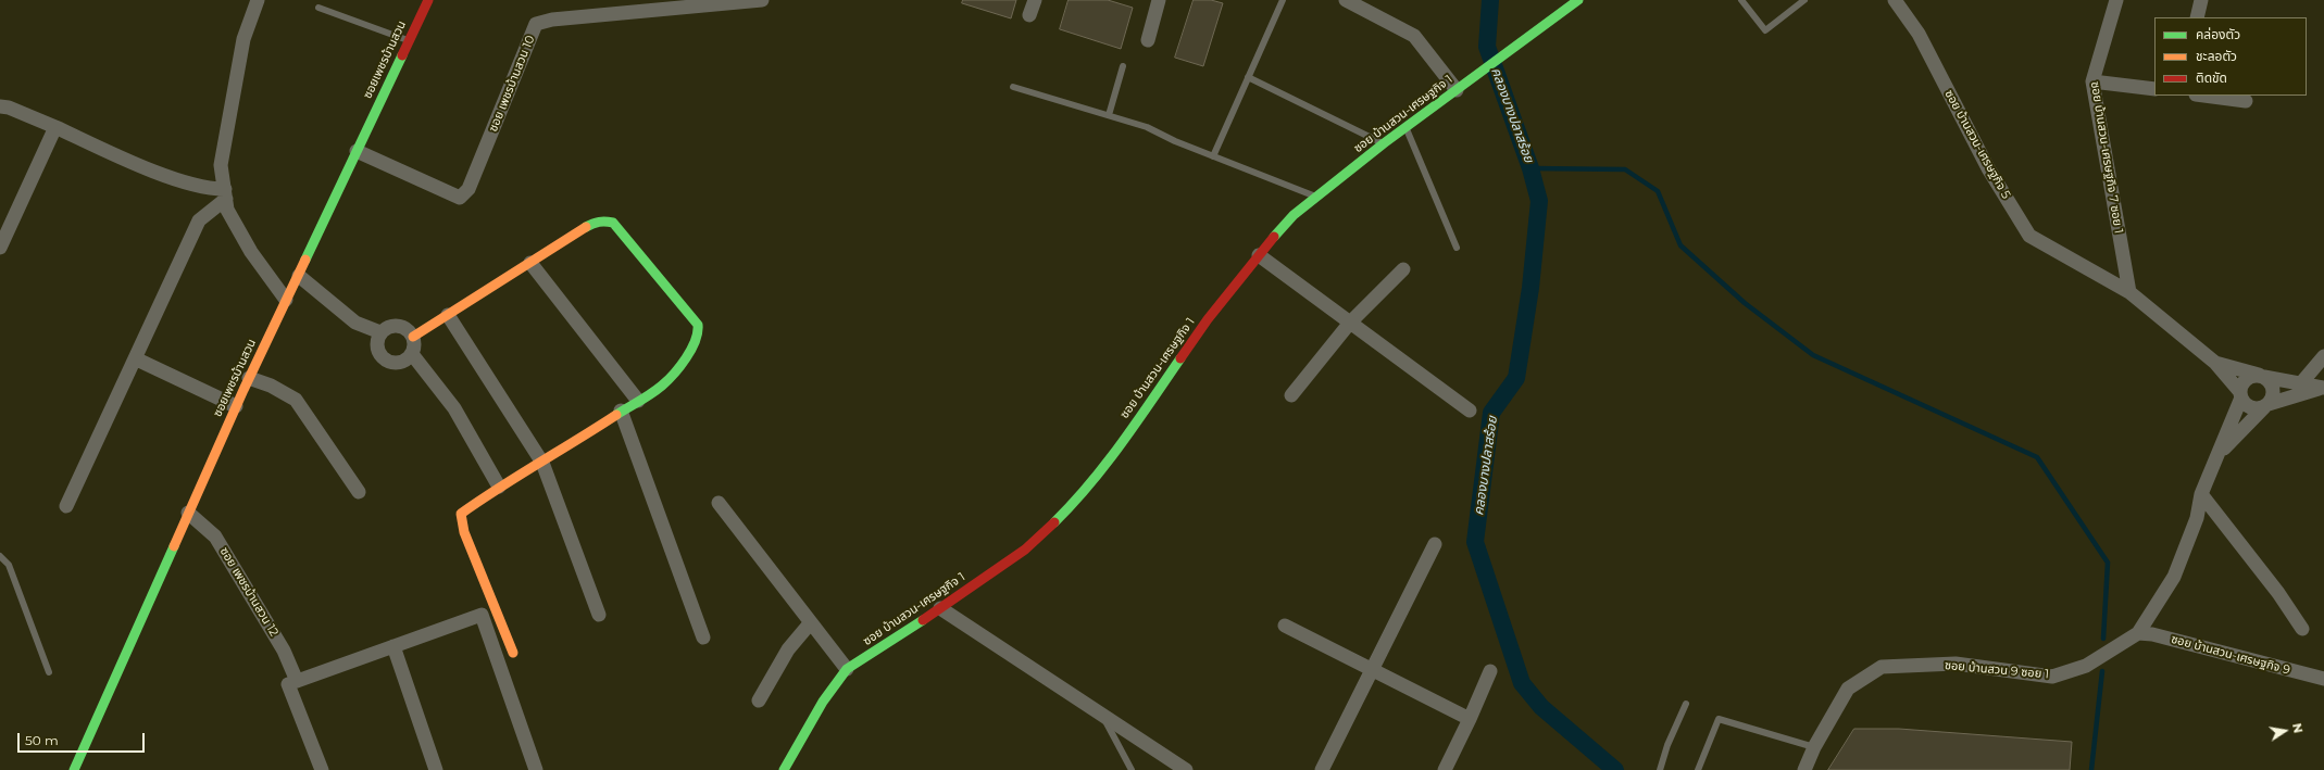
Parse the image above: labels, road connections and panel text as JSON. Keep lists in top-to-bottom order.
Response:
{
  "streets": {
    "street": [
      "ซอยเพชรบ้านสวน",
      "ซอย เพชรบ้านสวน 10",
      "ซอย บ้านสวน-เศรษฐกิจ 1",
      "ซอย บ้านสวน-เศรษฐกิจ 5",
      "ซอย บ้านสวน-เศรษฐกิจ 7 ซอย 1",
      "ซอย เพชรบ้านสวน 12",
      "ซอย บ้านสวน-เศรษฐกิจ 9",
      "ซอย บ้านสวน 9 ซอย 1"
    ]
  },
  "crossings": [
    ["ซอยเพชรบ้านสวน", "ซอย เพชรบ้านสวน 10"],
    ["ซอยเพชรบ้านสวน", "ซอย เพชรบ้านสวน 12"],
    ["ซอย บ้านสวน-เศรษฐกิจ 5", "ซอย บ้านสวน-เศรษฐกิจ 7 ซอย 1"],
    ["ซอย บ้านสวน-เศรษฐกิจ 9", "ซอย บ้านสวน 9 ซอย 1"]
  ],
  "water": ["คลองบางปลาสร้อย"],
  "legend": ["คล่องตัว", "ชะลอตัว", "ติดขัด"],
  "scale_bar": "50 m",
  "north": "right"
}
